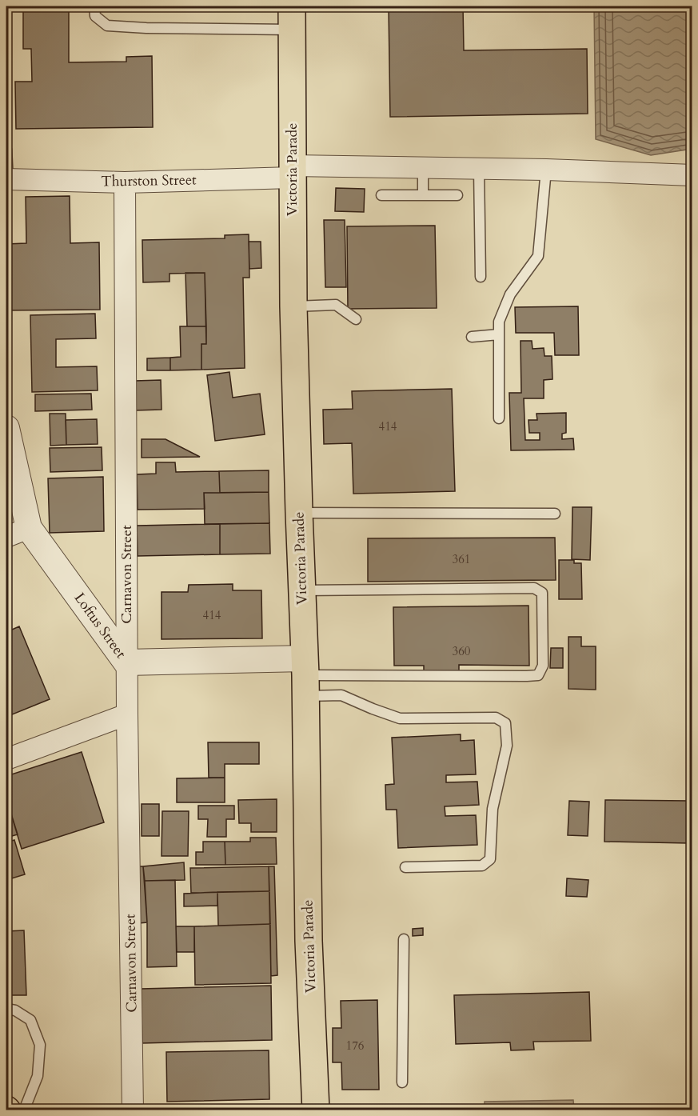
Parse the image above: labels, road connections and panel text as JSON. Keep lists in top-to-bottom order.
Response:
{
  "streets": {
    "highway": ["Victoria Parade"],
    "street": ["Thurston Street", "Carnavon Street", "Loftus Street"]
  },
  "crossings": [
    ["Victoria Parade", "Thurston Street"],
    ["Victoria Parade", "Loftus Street"],
    ["Thurston Street", "Carnavon Street"],
    ["Carnavon Street", "Loftus Street"]
  ],
  "house_numbers": [
    "414",
    "361",
    "414",
    "360",
    "176"
  ]
}
